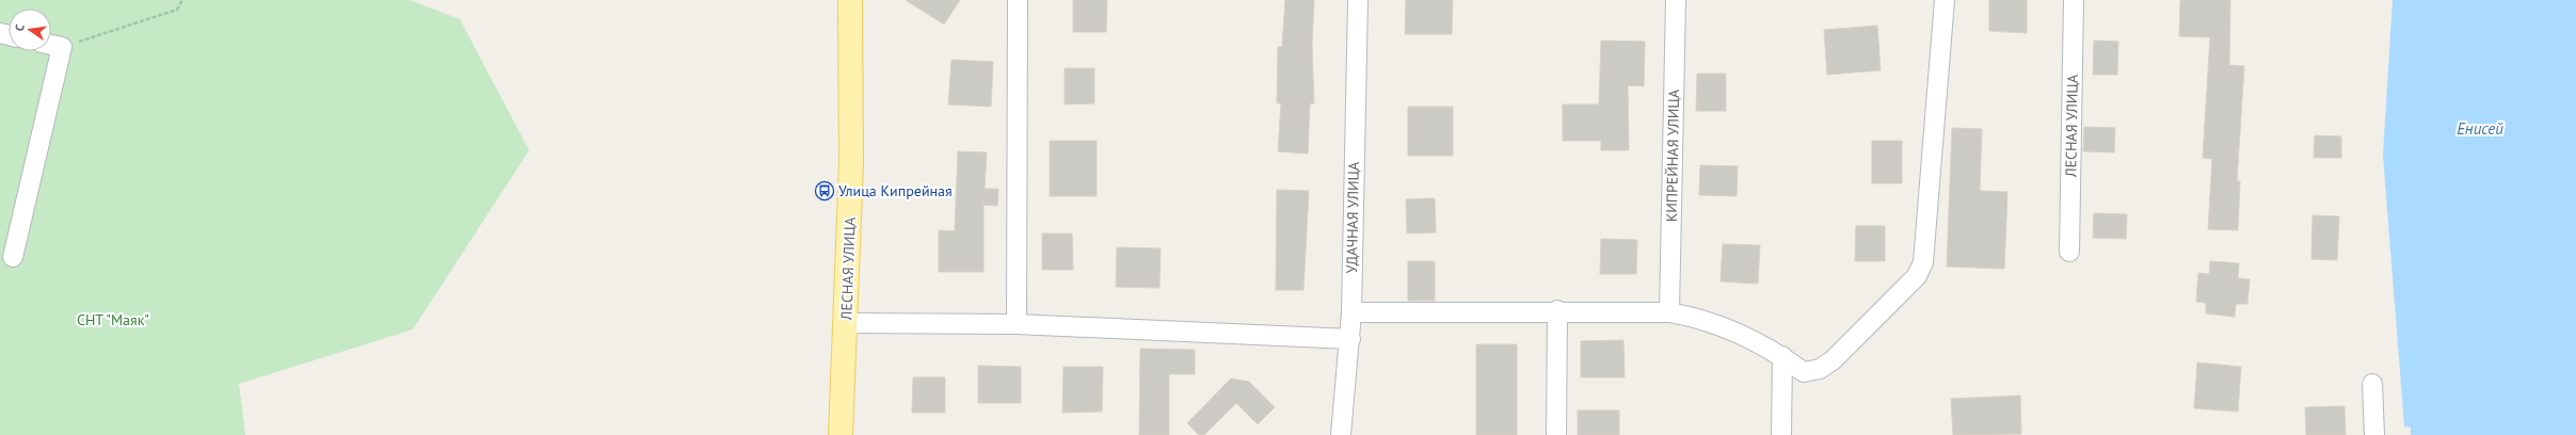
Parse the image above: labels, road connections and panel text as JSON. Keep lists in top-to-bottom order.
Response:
{
  "streets": {
    "main road": ["ЛЕСНАЯ УЛИЦА"],
    "street": ["КИПРЕЙНАЯ УЛИЦА", "УДАЧНАЯ УЛИЦА"]
  },
  "water": ["Енисей"],
  "parks": ["СНТ \"Маяк\""],
  "places": {
    "bus stop": ["Улица Кипрейная"]
  },
  "north": "left"
}
